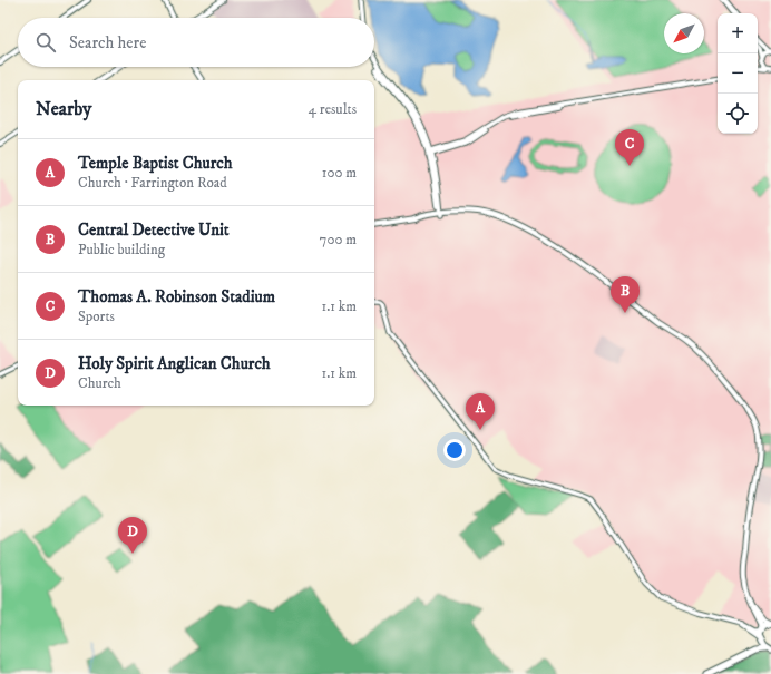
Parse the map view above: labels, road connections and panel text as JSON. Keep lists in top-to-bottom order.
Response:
{
  "north": "bottom left",
  "page": {
    "map_buttons": ["+", "−"],
    "search": "Search here",
    "heading": ["Nearby", "4 results"],
    "pins": [
      "C",
      "B",
      "A",
      "D"
    ],
    "list": [
      {
        "mark": "A",
        "name": "Temple Baptist Church",
        "note": "Church · Farrington Road",
        "value": "100 m"
      },
      {
        "mark": "B",
        "name": "Central Detective Unit",
        "note": "Public building",
        "value": "700 m"
      },
      {
        "mark": "C",
        "name": "Thomas A. Robinson Stadium",
        "note": "Sports",
        "value": "1.1 km"
      },
      {
        "mark": "D",
        "name": "Holy Spirit Anglican Church",
        "note": "Church",
        "value": "1.1 km"
      }
    ]
  }
}
